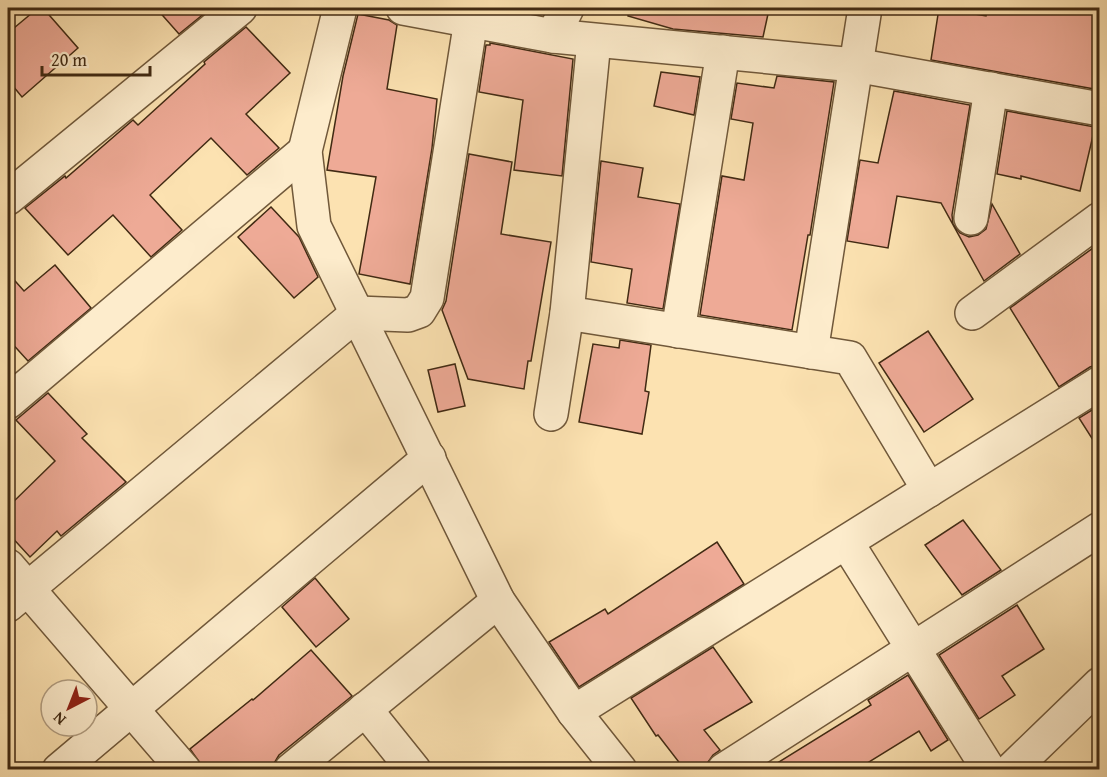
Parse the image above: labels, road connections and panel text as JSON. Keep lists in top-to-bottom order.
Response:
{
  "scale_bar": "20 m",
  "north": "bottom left"
}
